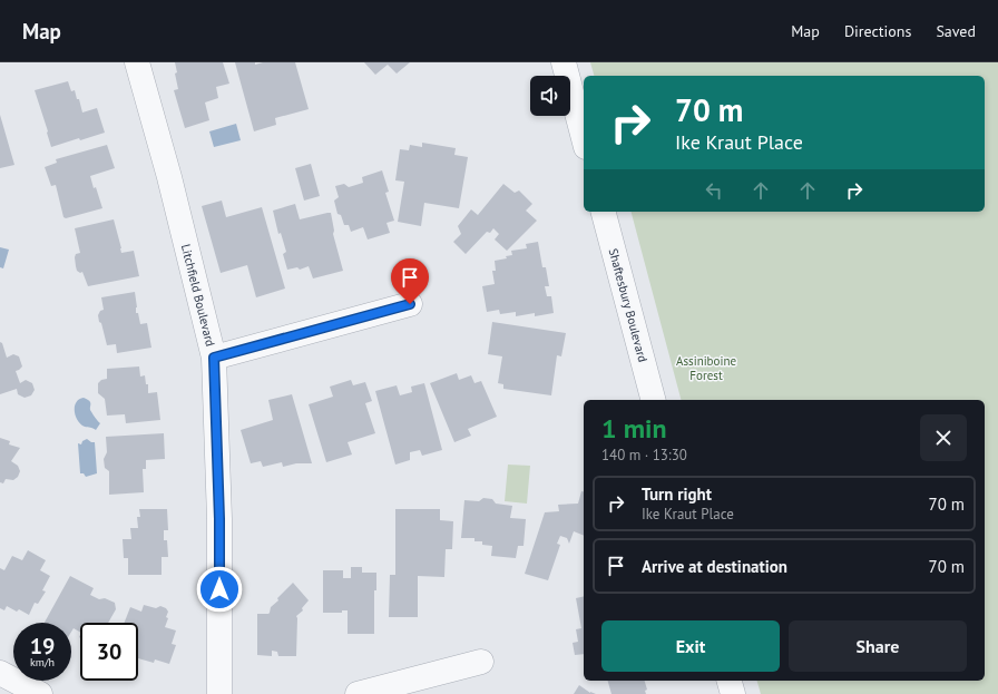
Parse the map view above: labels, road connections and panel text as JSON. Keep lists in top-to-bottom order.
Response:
{
  "streets": {
    "street": ["Litchfield Boulevard", "Shaftesbury Boulevard"]
  },
  "parks": ["Assiniboine Forest"],
  "page": {
    "header": "Map",
    "nav": ["Map", "Directions", "Saved"],
    "turn": ["70 m", "Ike Kraut Place"],
    "heading": ["1 min", "140 m · 13:30"],
    "list": [
      {
        "name": "Turn right",
        "note": "Ike Kraut Place",
        "value": "70 m"
      },
      {
        "name": "Arrive at destination",
        "value": "70 m"
      }
    ],
    "buttons": ["Exit", "Share"],
    "speed": "19 km/h",
    "limit": "30"
  }
}
